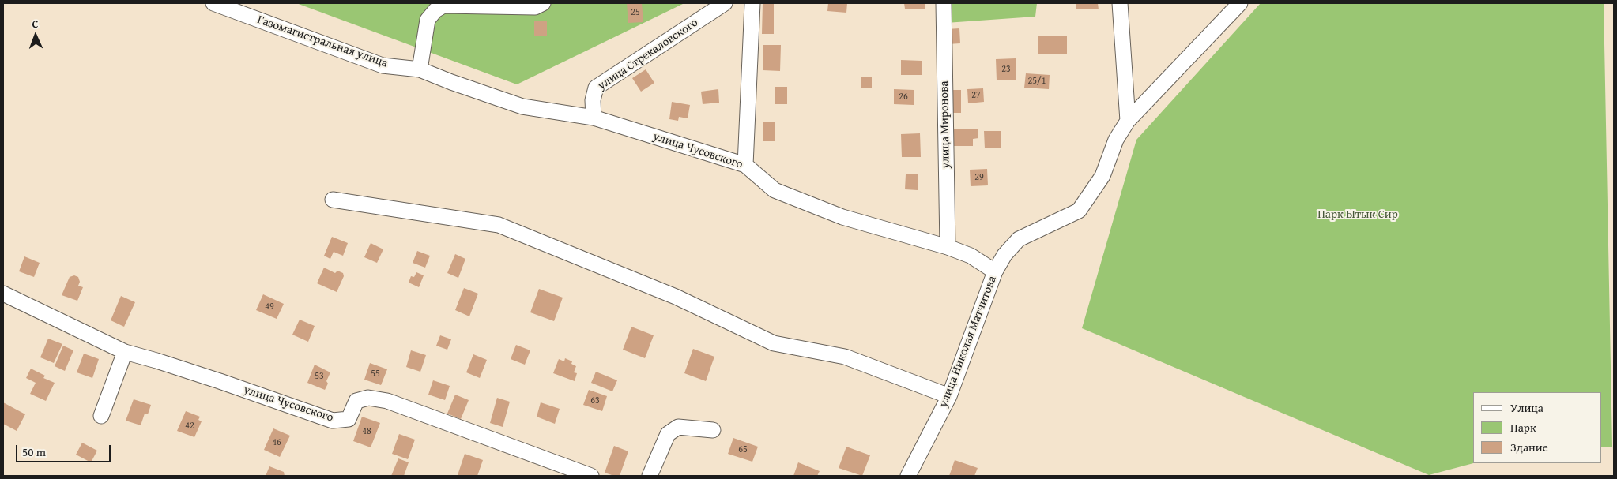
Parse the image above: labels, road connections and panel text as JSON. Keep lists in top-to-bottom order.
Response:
{
  "streets": {
    "street": [
      "Газомагистральная улица",
      "улица Стрекаловского",
      "улица Миронова",
      "улица Чусовского",
      "улица Николая Матчитова"
    ]
  },
  "crossings": [
    ["Газомагистральная улица", "улица Чусовского"],
    ["улица Стрекаловского", "улица Чусовского"],
    ["улица Миронова", "улица Чусовского"],
    ["улица Чусовского", "улица Николая Матчитова"]
  ],
  "parks": ["Парк Ытык Сир"],
  "house_numbers": [
    "25",
    "23",
    "25/1",
    "27",
    "26",
    "29",
    "49",
    "55",
    "53",
    "63",
    "42",
    "48",
    "46",
    "65"
  ],
  "legend": ["Улица", "Парк", "Здание"],
  "scale_bar": "50 m",
  "north": "top"
}
